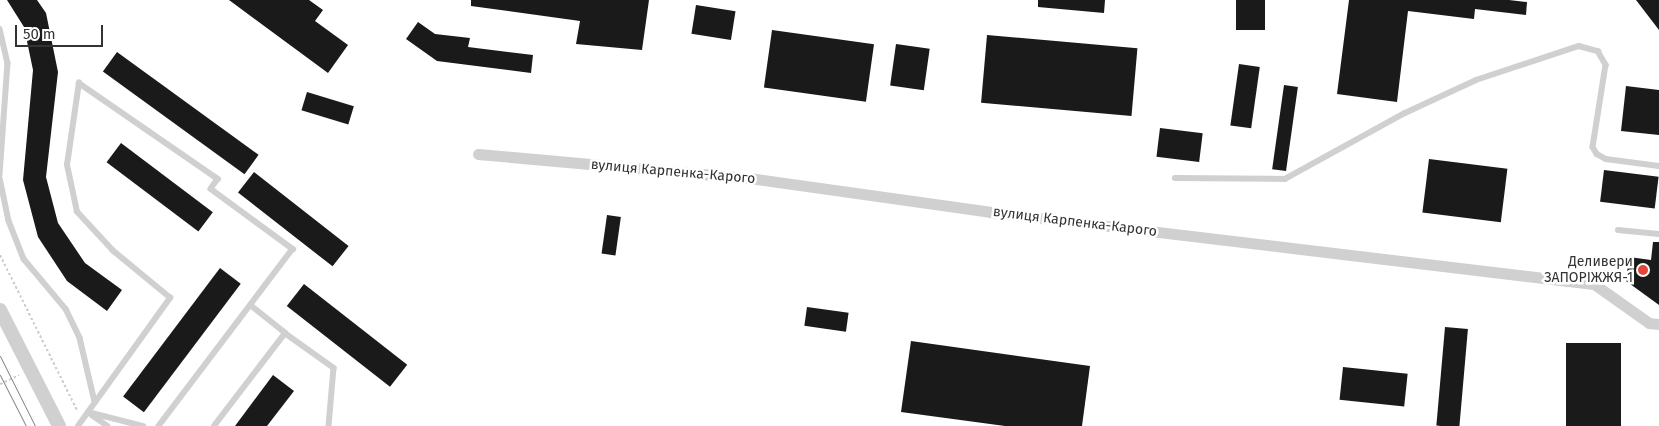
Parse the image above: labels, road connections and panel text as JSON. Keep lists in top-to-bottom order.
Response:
{
  "streets": {
    "street": ["вулиця Карпенка-Карого"]
  },
  "places": ["Деливери ЗАПОРІЖЖЯ-1"],
  "scale_bar": "50 m"
}
